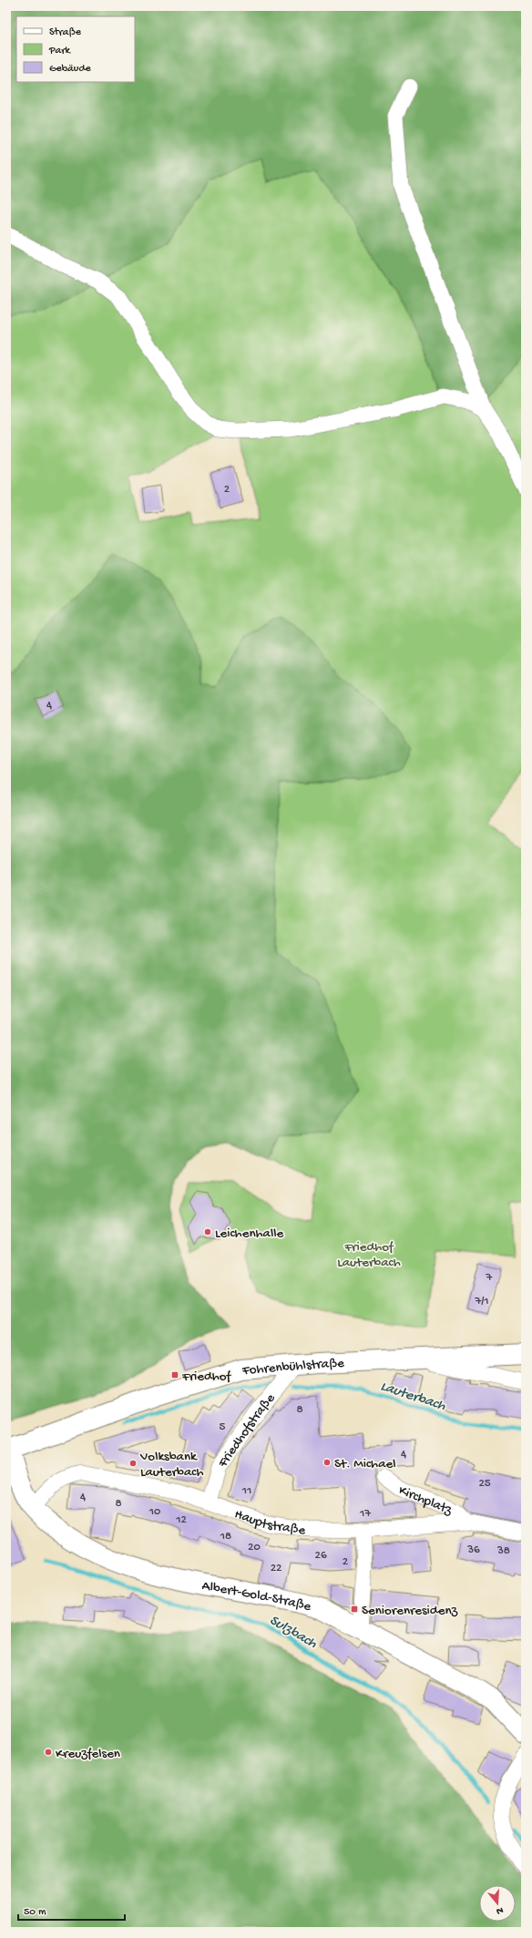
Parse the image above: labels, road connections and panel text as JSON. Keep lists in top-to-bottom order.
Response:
{
  "streets": {
    "street": [
      "Fohrenbühlstraße",
      "Friedhofstraße",
      "Kirchplatz",
      "Hauptstraße",
      "Albert-Gold-Straße"
    ]
  },
  "crossings": [
    ["Fohrenbühlstraße", "Friedhofstraße"],
    ["Fohrenbühlstraße", "Albert-Gold-Straße"],
    ["Friedhofstraße", "Hauptstraße"],
    ["Kirchplatz", "Hauptstraße"],
    ["Hauptstraße", "Albert-Gold-Straße"]
  ],
  "water": ["Lauterbach", "Sulzbach"],
  "parks": ["Friedhof Lauterbach"],
  "places": {
    "other": [
      "Leichenhalle",
      "St. Michael",
      "Volksbank Lauterbach",
      "Kreuzfelsen"
    ],
    "transit": ["Friedhof", "Seniorenresidenz"]
  },
  "house_numbers": [
    "2",
    "4",
    "7",
    "7/1",
    "8",
    "5",
    "4",
    "25",
    "11",
    "4",
    "8",
    "10",
    "17",
    "12",
    "18",
    "20",
    "36",
    "38",
    "26",
    "2",
    "22"
  ],
  "legend": ["Straße", "Park", "Gebäude"],
  "scale_bar": "50 m",
  "north": "bottom"
}
